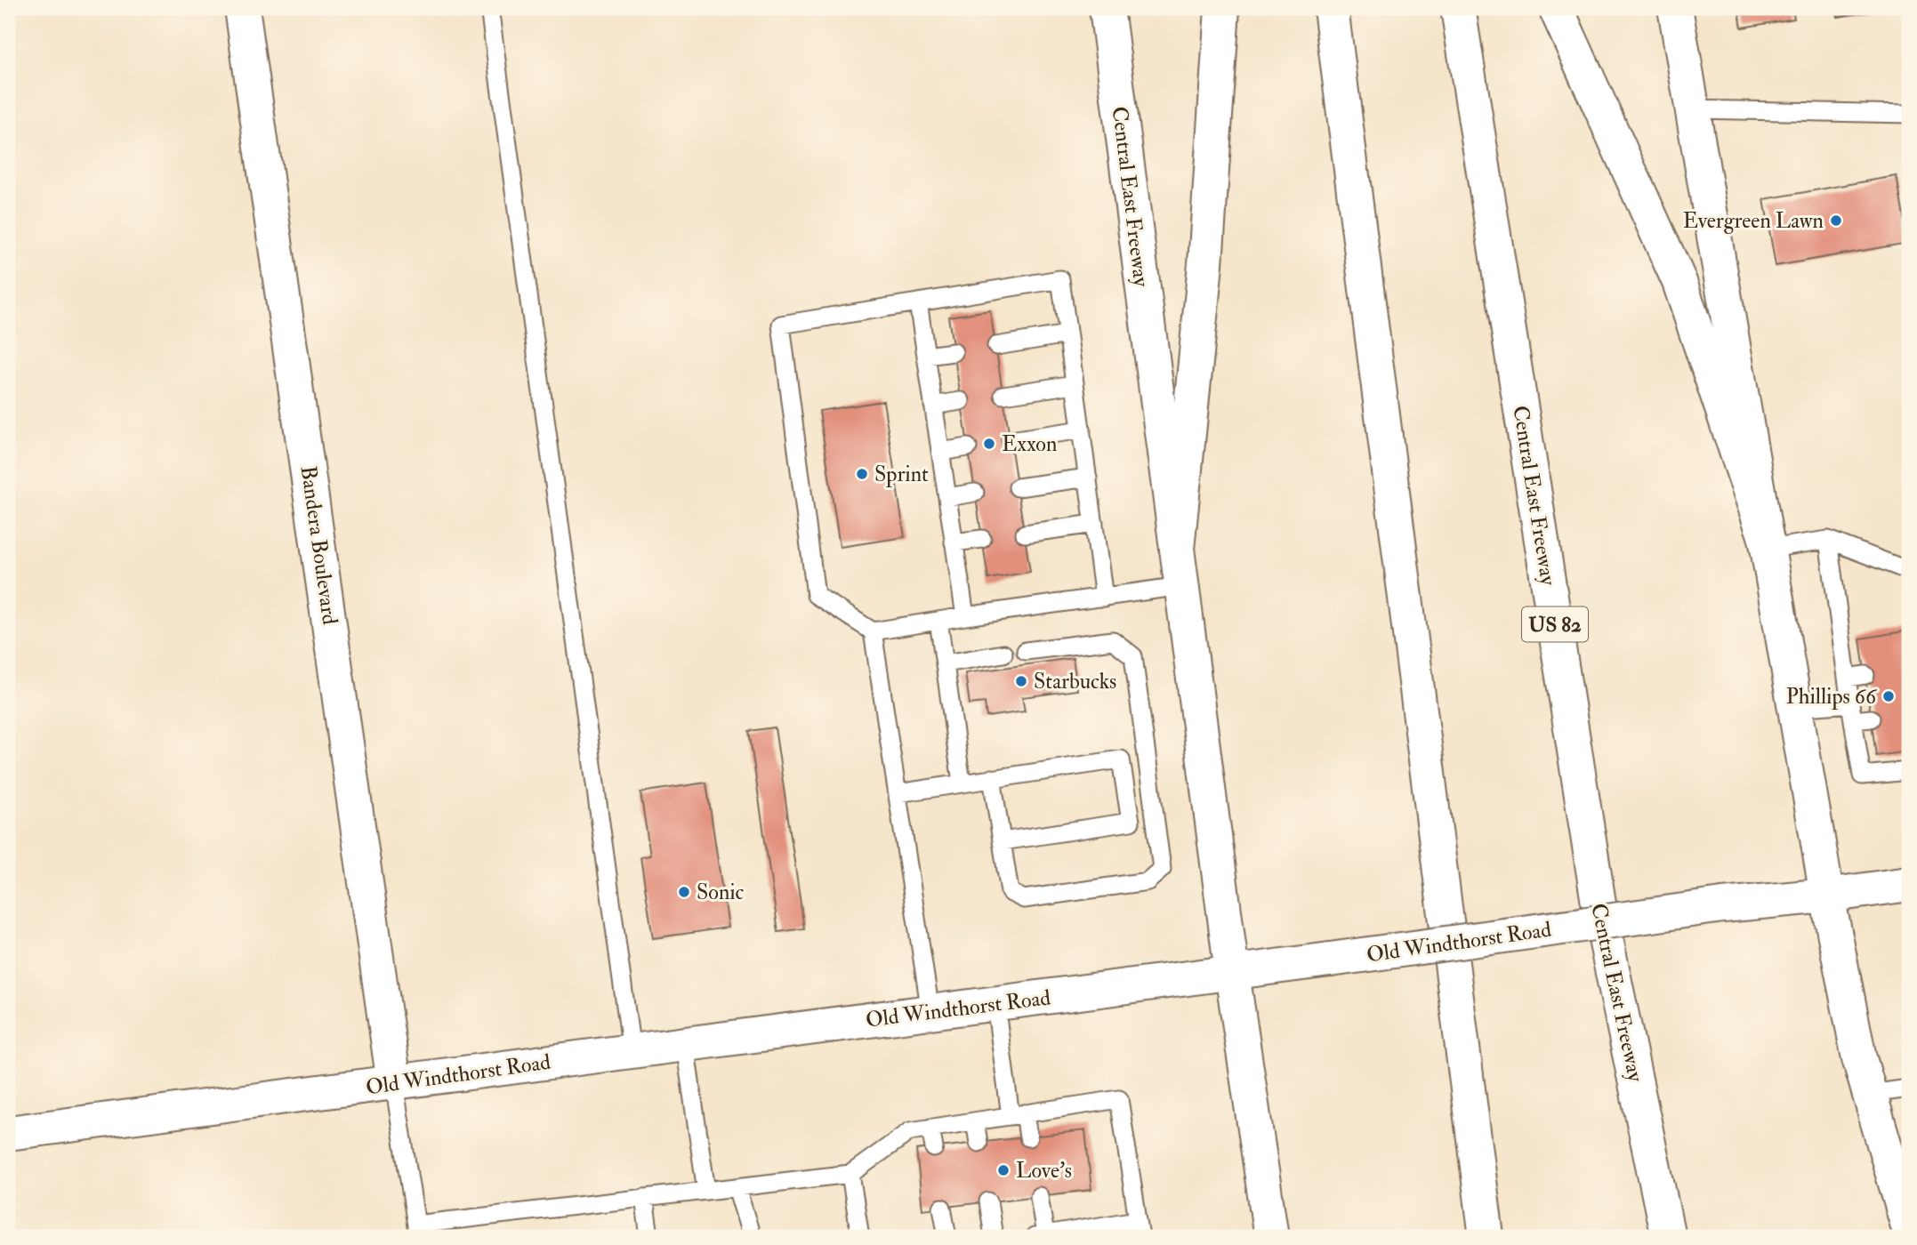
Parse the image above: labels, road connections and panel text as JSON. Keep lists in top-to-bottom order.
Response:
{
  "streets": {
    "main road": [
      "Central East Freeway",
      "Bandera Boulevard",
      "US 82",
      "Old Windthorst Road"
    ]
  },
  "crossings": [
    ["Central East Freeway", "Old Windthorst Road"],
    ["Bandera Boulevard", "Old Windthorst Road"]
  ],
  "places": [
    "Evergreen Lawn",
    "Exxon",
    "Sprint",
    "Starbucks",
    "Phillips 66",
    "Sonic",
    "Love's"
  ]
}
